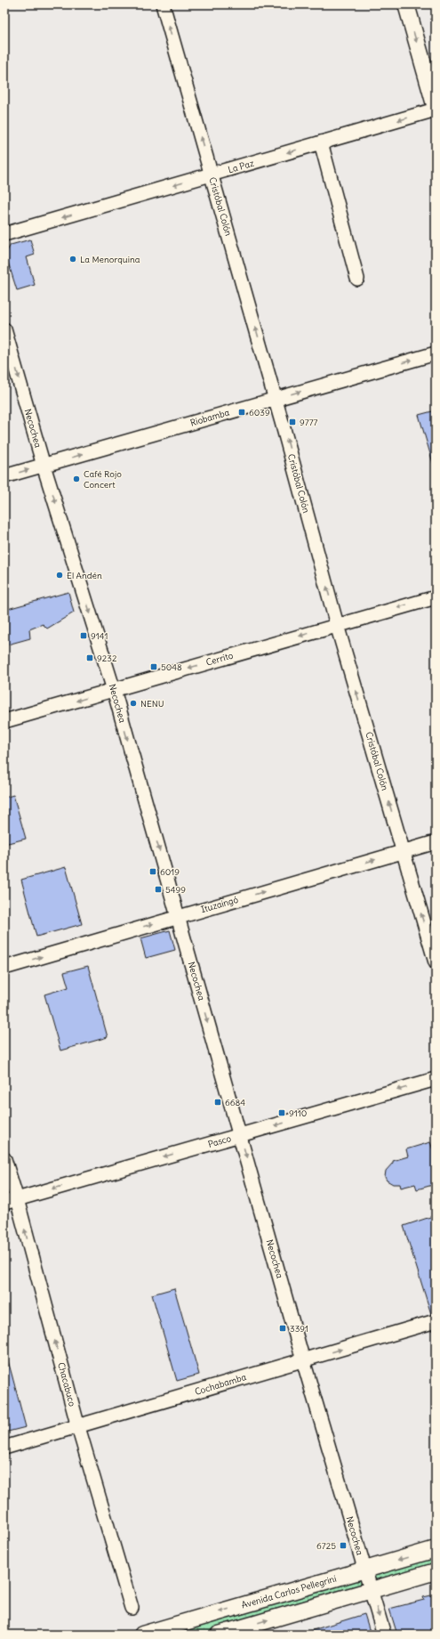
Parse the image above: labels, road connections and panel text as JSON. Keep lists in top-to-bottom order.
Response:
{
  "streets": {
    "main road": ["Avenida Carlos Pellegrini"],
    "street": [
      "La Paz",
      "Cristóbal Colón",
      "Riobamba",
      "Necochea",
      "Cerrito",
      "Ituzaingó",
      "Pasco",
      "Chacabuco",
      "Cochabamba"
    ]
  },
  "crossings": [
    ["La Paz", "Cristóbal Colón"],
    ["Cristóbal Colón", "Riobamba"],
    ["Cristóbal Colón", "Cerrito"],
    ["Cristóbal Colón", "Ituzaingó"],
    ["Riobamba", "Necochea"],
    ["Necochea", "Cerrito"],
    ["Necochea", "Ituzaingó"],
    ["Necochea", "Pasco"],
    ["Necochea", "Cochabamba"],
    ["Necochea", "Avenida Carlos Pellegrini"],
    ["Pasco", "Chacabuco"],
    ["Chacabuco", "Cochabamba"]
  ],
  "one_way": [
    "La Paz",
    "Cristóbal Colón",
    "Riobamba",
    "Necochea",
    "Cerrito",
    "Ituzaingó",
    "Pasco",
    "Chacabuco"
  ],
  "places": {
    "other": [
      "La Menorquina",
      "Café Rojo Concert",
      "El Andén",
      "NENU"
    ],
    "transit": [
      "6039",
      "9777",
      "9141",
      "9232",
      "5048",
      "6019",
      "5499",
      "6684",
      "9110",
      "3391",
      "6725"
    ]
  }
}
